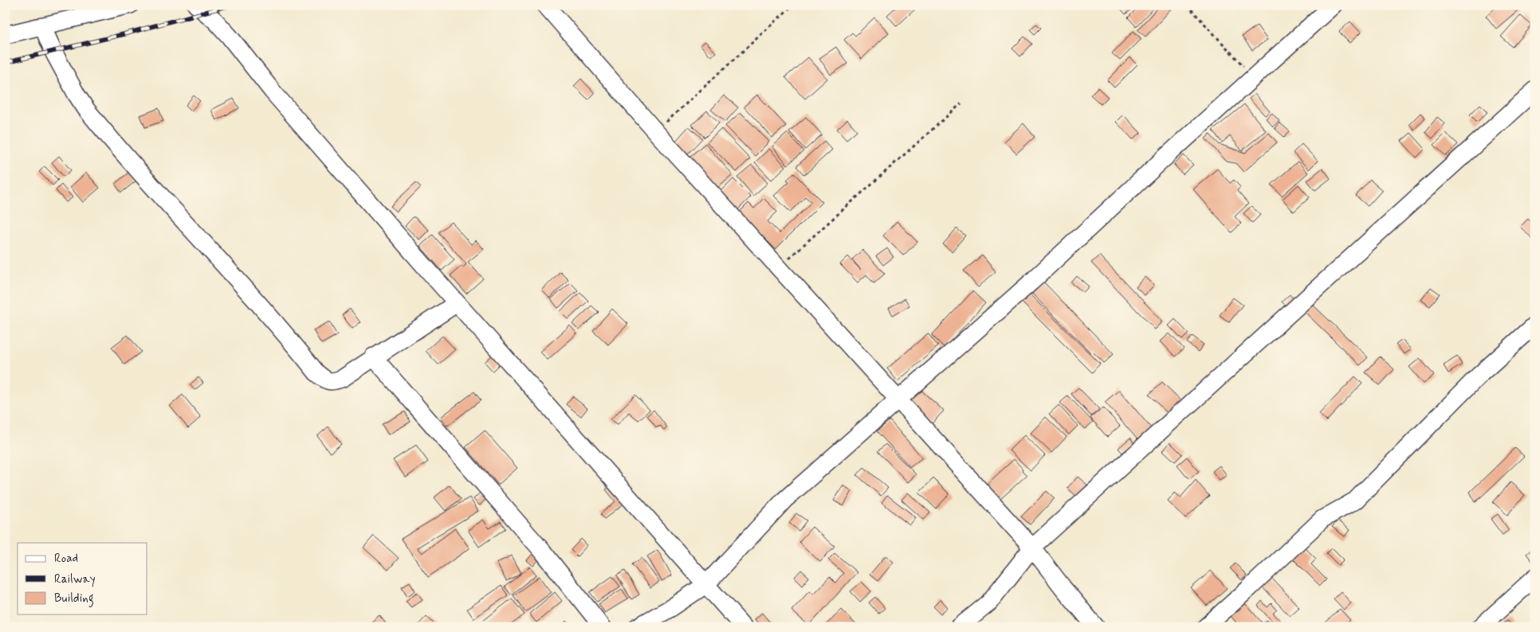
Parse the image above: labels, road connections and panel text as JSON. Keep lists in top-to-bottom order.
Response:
{
  "legend": ["Road", "Railway", "Building"]
}
